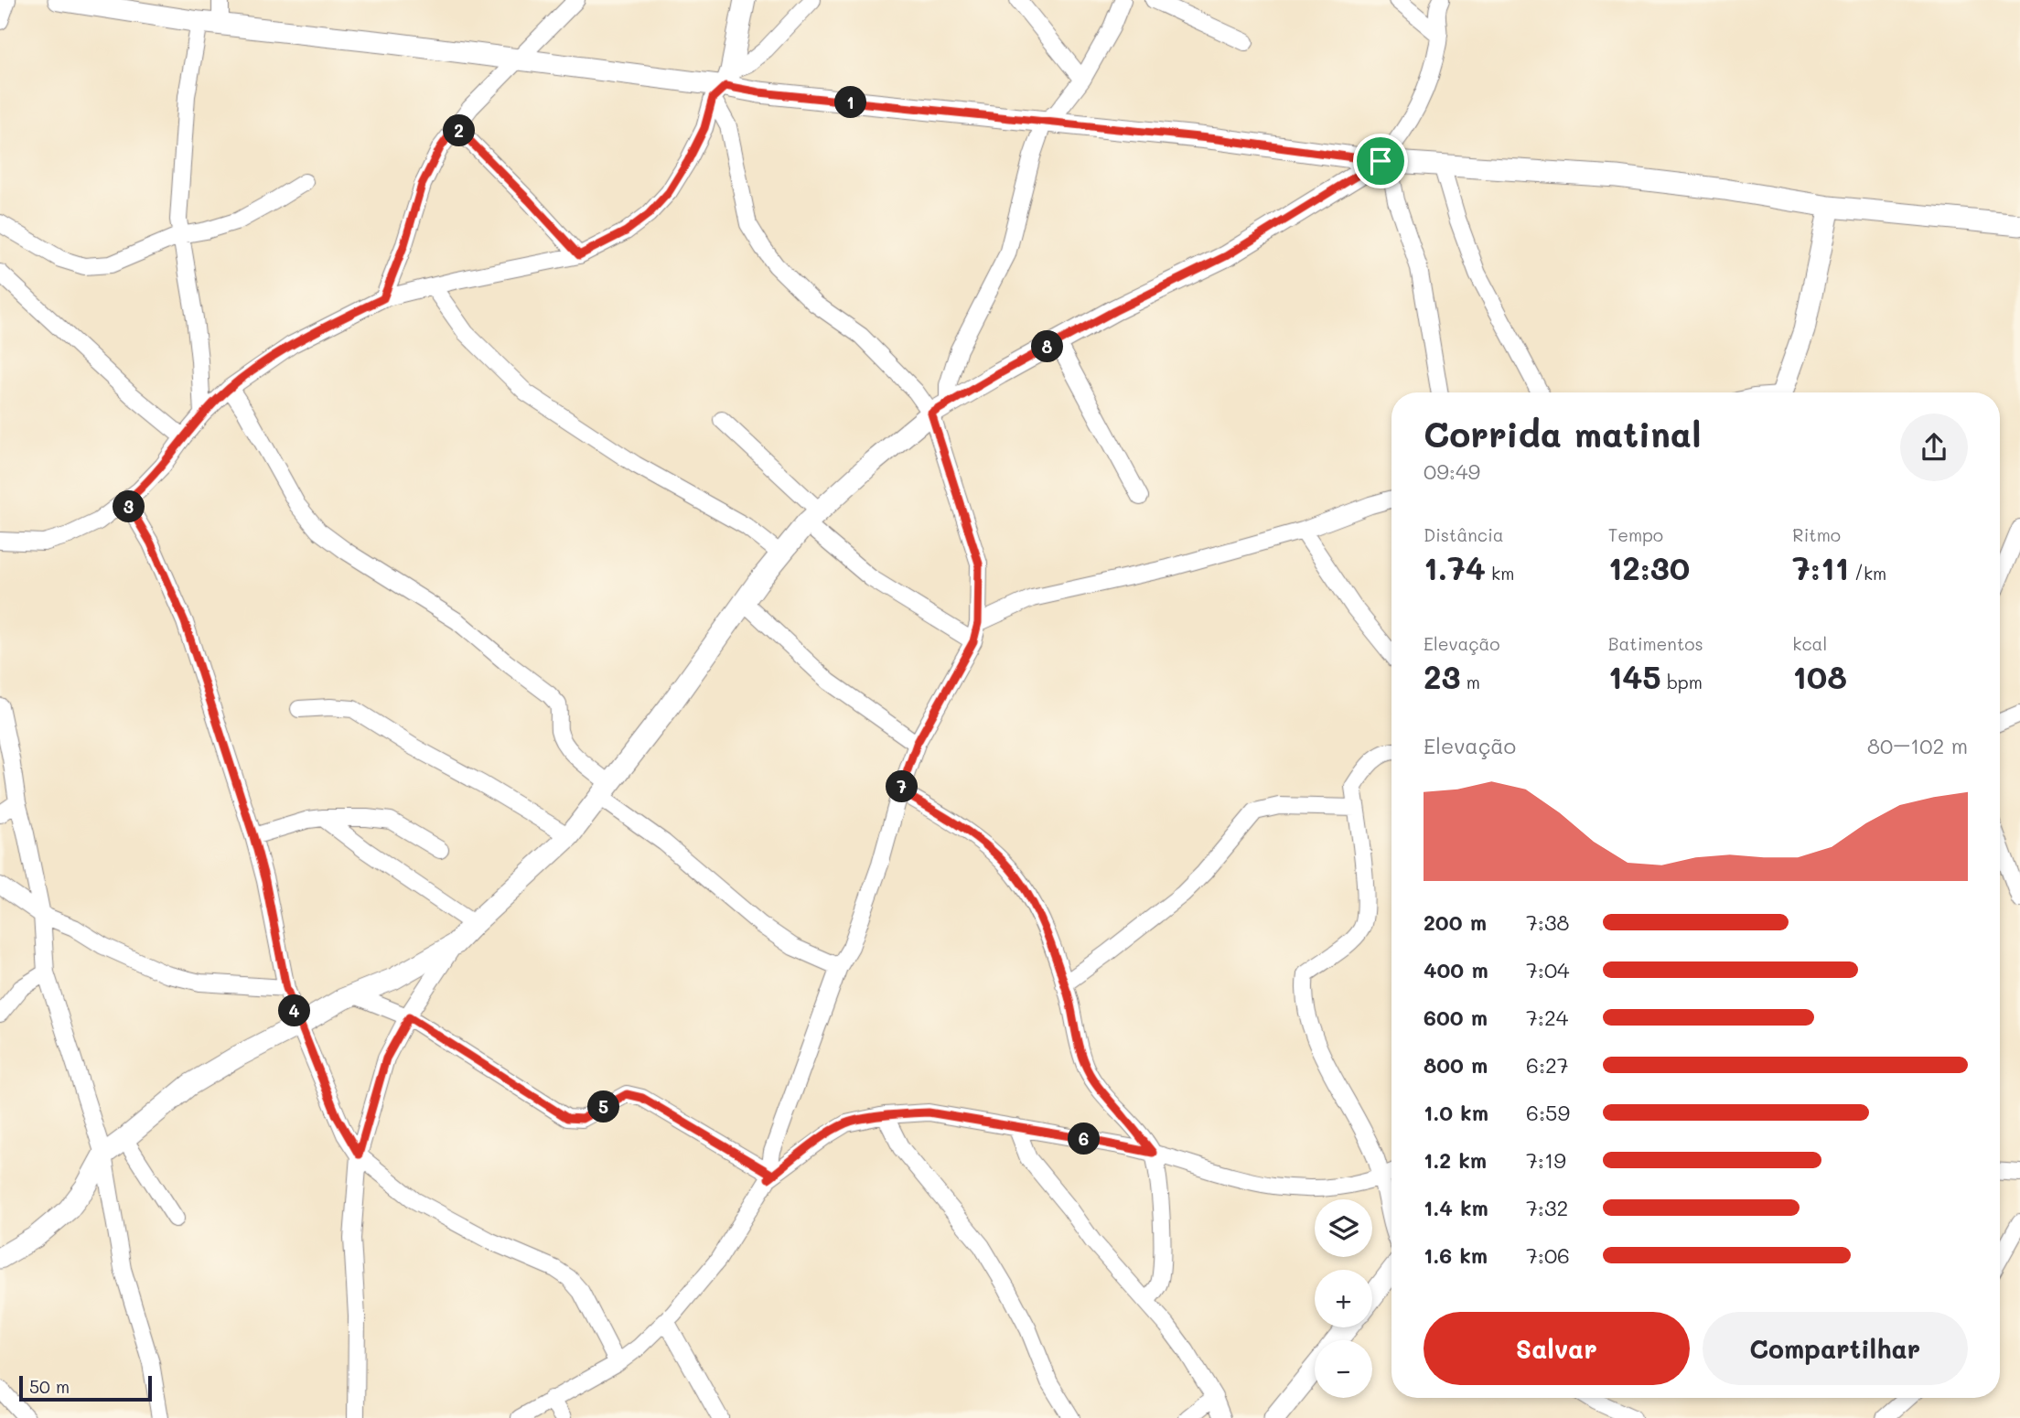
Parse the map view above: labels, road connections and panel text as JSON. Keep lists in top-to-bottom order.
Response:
{
  "scale_bar": "50 m",
  "page": {
    "pins": [
      "1",
      "2",
      "8",
      "3",
      "7",
      "4",
      "5",
      "6"
    ],
    "heading": ["Corrida matinal", "09:49"],
    "stats": [
      ["Distância", "1.74 km"],
      ["Tempo", "12:30"],
      ["Ritmo", "7:11 /km"],
      ["Elevação", "23 m"],
      ["Batimentos", "145 bpm"],
      ["kcal", "108"]
    ],
    "chart": ["Elevação", "80–102 m"],
    "list": [
      {
        "name": "200 m",
        "note": "7:38"
      },
      {
        "name": "400 m",
        "note": "7:04"
      },
      {
        "name": "600 m",
        "note": "7:24"
      },
      {
        "name": "800 m",
        "note": "6:27"
      },
      {
        "name": "1.0 km",
        "note": "6:59"
      },
      {
        "name": "1.2 km",
        "note": "7:19"
      },
      {
        "name": "1.4 km",
        "note": "7:32"
      },
      {
        "name": "1.6 km",
        "note": "7:06"
      }
    ],
    "map_buttons": ["+", "−"],
    "buttons": ["Salvar", "Compartilhar"],
    "scale": "50 m"
  }
}
